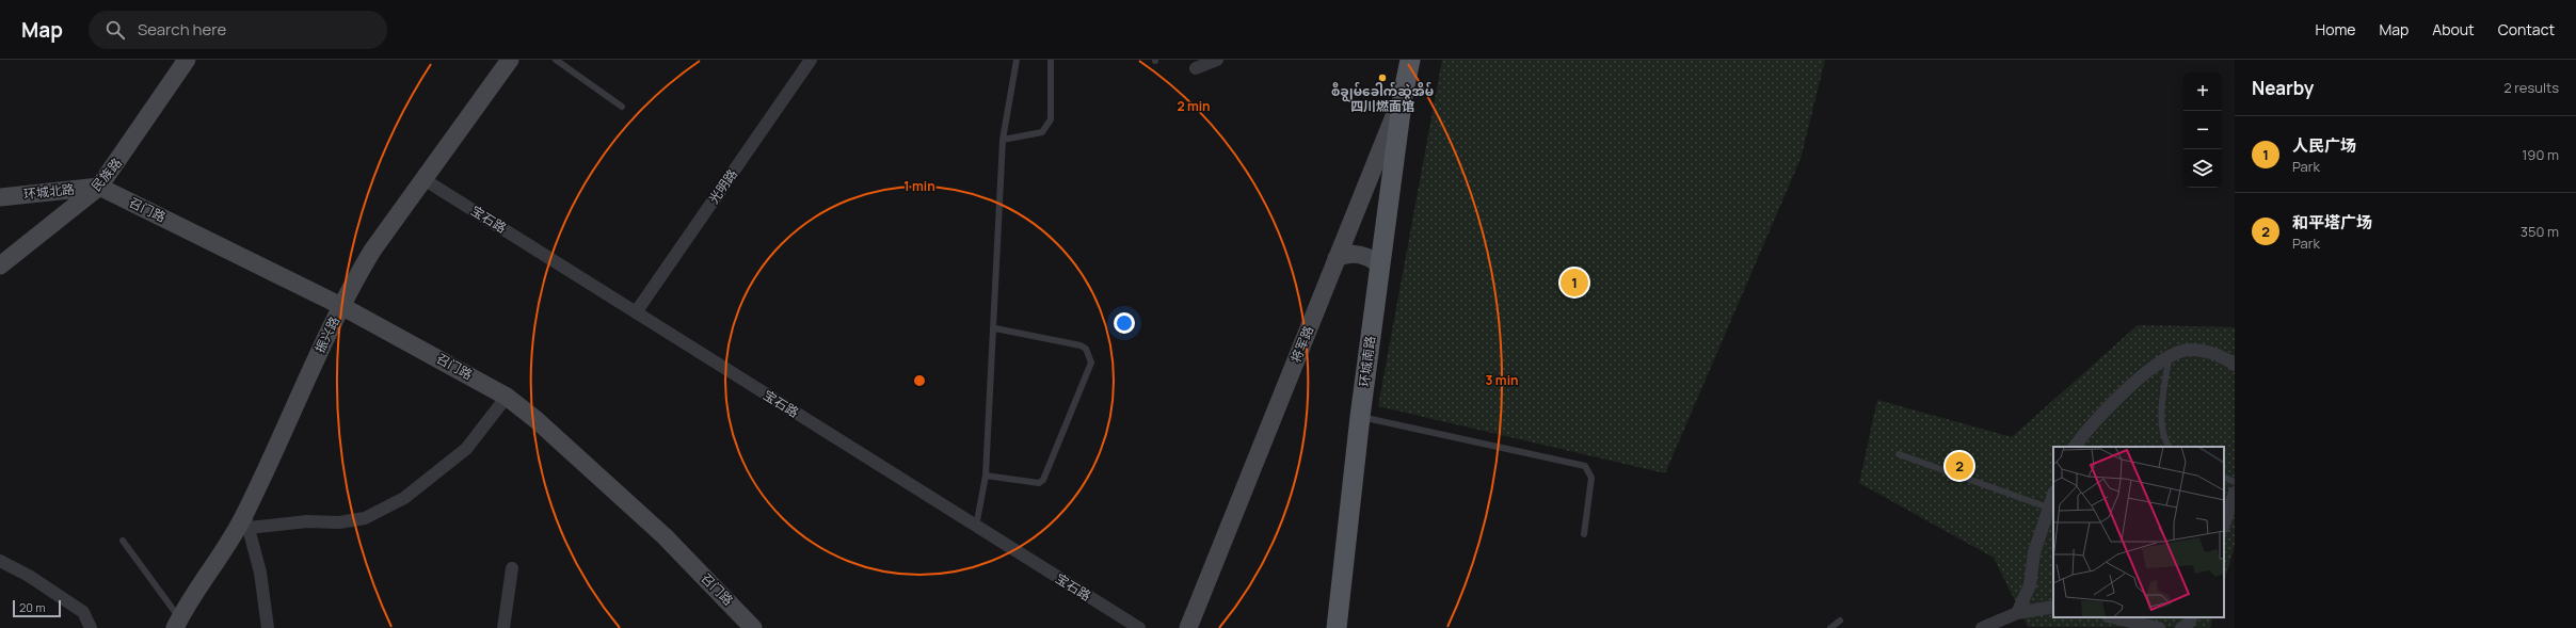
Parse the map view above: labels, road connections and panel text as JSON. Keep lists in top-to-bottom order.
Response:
{
  "streets": {
    "main road": [
      "民族路",
      "环城北路",
      "召门路",
      "振兴路",
      "将军路",
      "环城南路"
    ],
    "street": ["光明路", "宝石路"]
  },
  "crossings": [
    ["民族路", "环城北路"],
    ["民族路", "召门路"],
    ["光明路", "宝石路"],
    ["环城北路", "召门路"],
    ["召门路", "振兴路"],
    ["宝石路", "振兴路"],
    ["将军路", "环城南路"]
  ],
  "places": ["စီချွမ်ခေါက်ဆွဲအိမ် 四川燃面馆"],
  "scale_bar": "20 m",
  "page": {
    "header": "Map",
    "search": "Search here",
    "nav": [
      "Home",
      "Map",
      "About",
      "Contact"
    ],
    "heading": ["Nearby", "2 results"],
    "map_buttons": ["+", "−"],
    "list": [
      {
        "mark": "1",
        "name": "人民广场",
        "note": "Park",
        "value": "190 m"
      },
      {
        "mark": "2",
        "name": "和平塔广场",
        "note": "Park",
        "value": "350 m"
      }
    ],
    "pins": ["1", "2"],
    "scale": "20 m"
  },
  "rings": ["2 min", "1 min", "3 min"]
}
